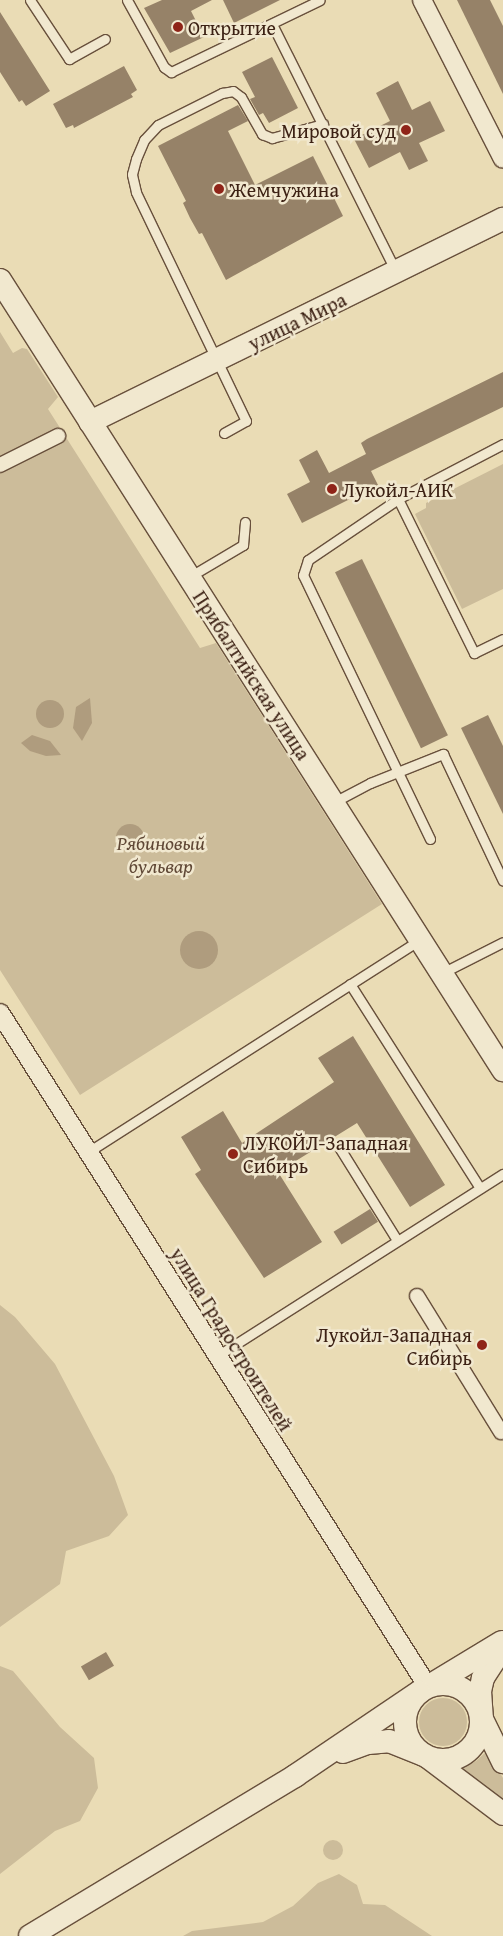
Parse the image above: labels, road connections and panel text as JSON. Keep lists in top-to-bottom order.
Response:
{
  "streets": {
    "street": ["улица Мира", "Прибалтийская улица", "улица Градостроителей"]
  },
  "crossings": [
    ["улица Мира", "Прибалтийская улица"]
  ],
  "parks": ["Рябиновый бульвар"],
  "places": [
    "Открытие",
    "Мировой суд",
    "Жемчужина",
    "Лукойл-АИК",
    "ЛУКОЙЛ-Западная Сибирь",
    "Лукойл-Западная Сибирь"
  ]
}
